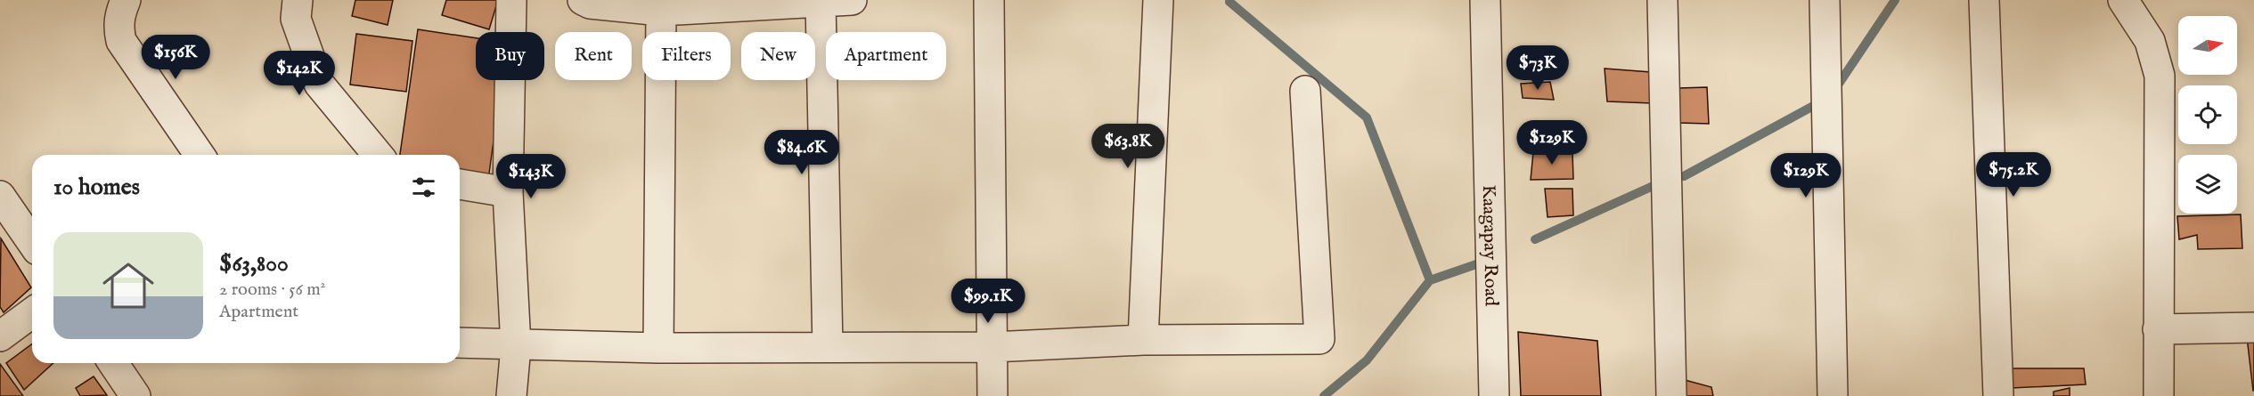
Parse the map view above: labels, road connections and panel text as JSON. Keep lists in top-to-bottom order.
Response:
{
  "streets": {
    "street": ["Kaagapay Road"]
  },
  "north": "right",
  "page": {
    "chip": [
      "Buy",
      "Rent",
      "Filters",
      "New",
      "Apartment"
    ],
    "price": [
      "$156K",
      "$73K",
      "$142K",
      "$129K",
      "$63.8K",
      "$84.6K",
      "$75.2K",
      "$129K",
      "$143K",
      "$99.1K"
    ],
    "heading": "10 homes",
    "list": [
      {
        "name": "$63,800",
        "note": "2 rooms · 56 m² · Apartment"
      }
    ]
  }
}
